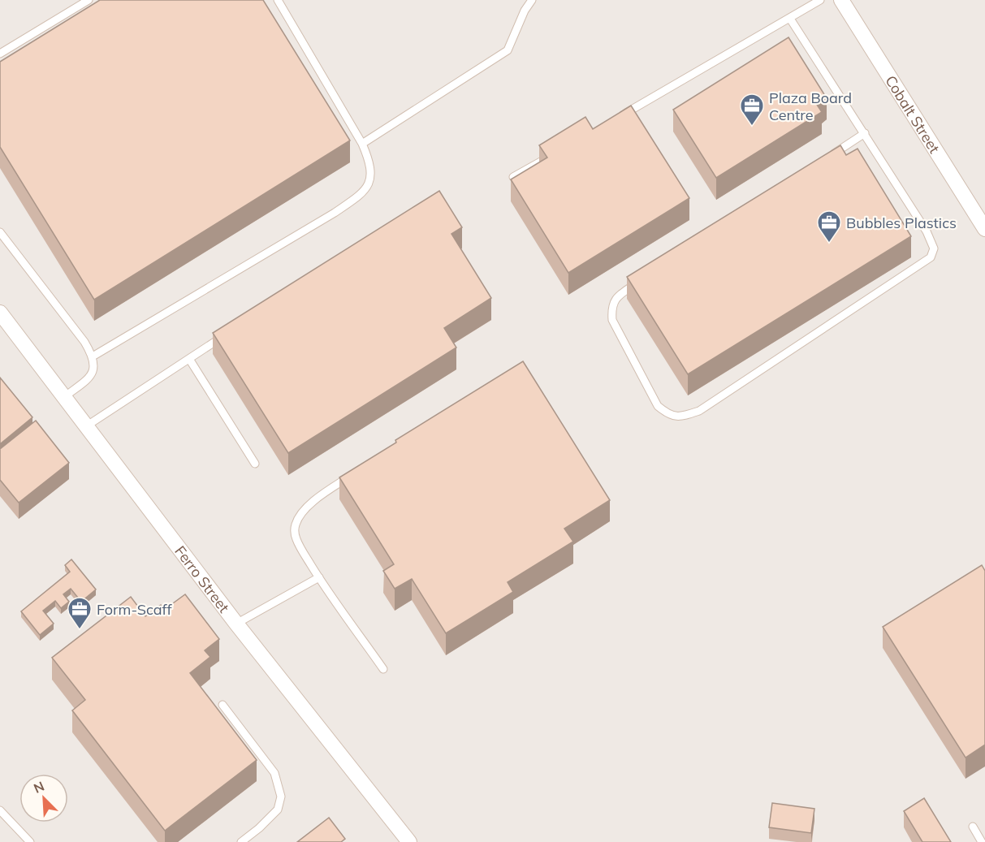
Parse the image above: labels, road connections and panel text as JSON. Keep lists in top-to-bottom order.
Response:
{
  "streets": {
    "street": ["Cobalt Street", "Ferro Street"]
  },
  "places": {
    "office": ["Plaza Board Centre", "Bubbles Plastics", "Form-Scaff"]
  },
  "north": "top left"
}
